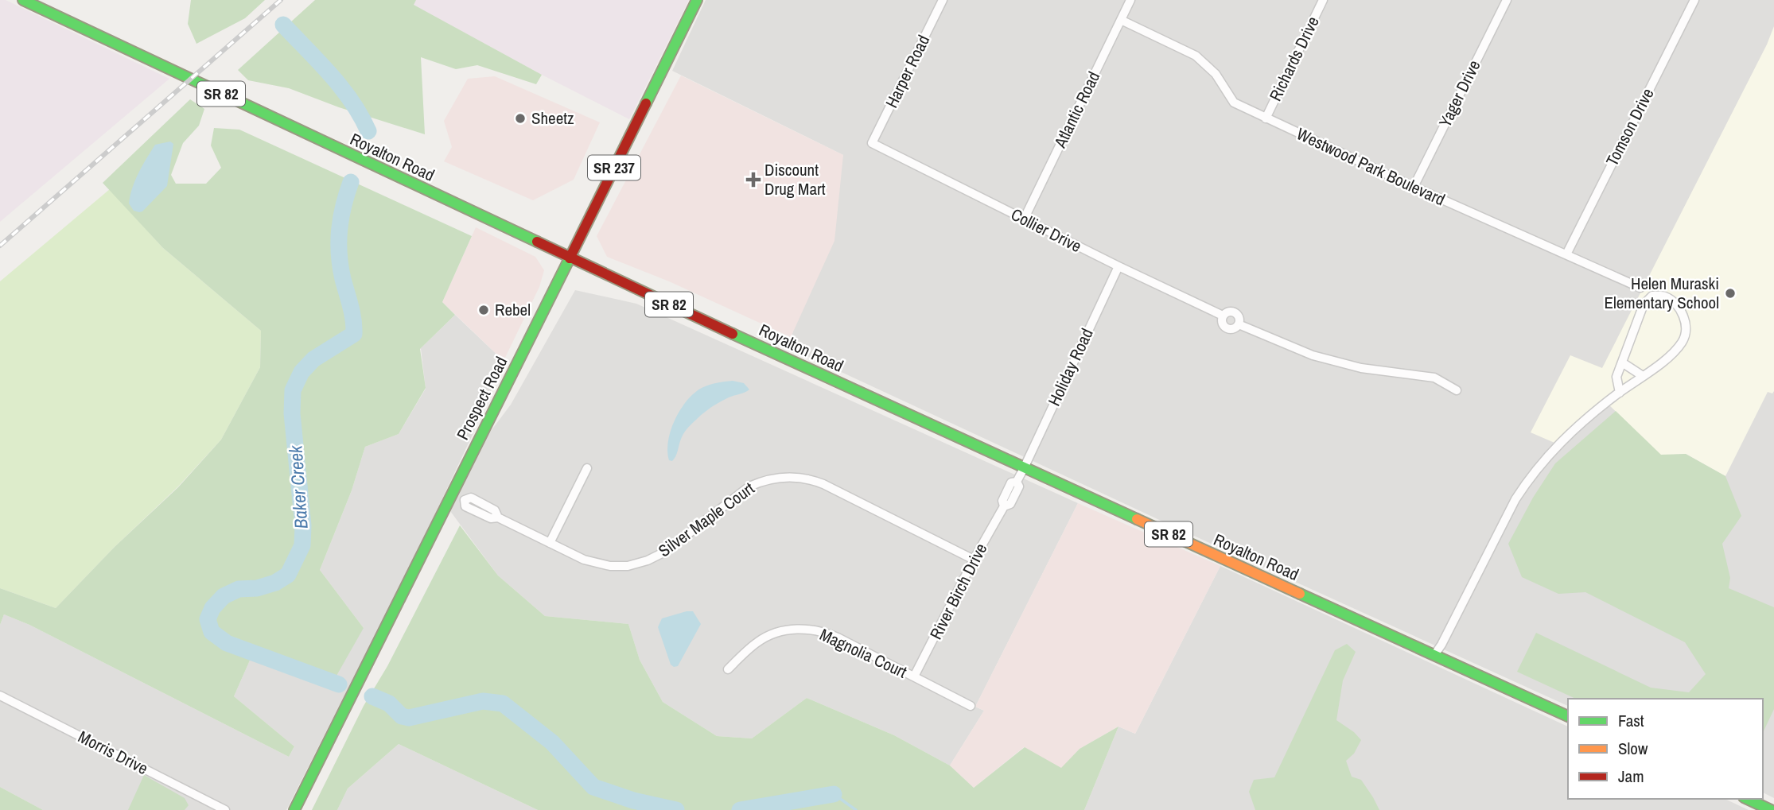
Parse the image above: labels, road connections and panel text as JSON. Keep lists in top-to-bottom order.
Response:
{
  "streets": {
    "main road": [
      "SR 82",
      "Royalton Road",
      "SR 237",
      "Prospect Road"
    ],
    "street": [
      "Richards Drive",
      "Harper Road",
      "Yager Drive",
      "Atlantic Road",
      "Tomson Drive",
      "Westwood Park Boulevard",
      "Collier Drive",
      "Holiday Road",
      "Silver Maple Court",
      "River Birch Drive",
      "Magnolia Court",
      "Morris Drive"
    ]
  },
  "crossings": [
    ["Richards Drive", "Westwood Park Boulevard"],
    ["Harper Road", "Collier Drive"],
    ["Yager Drive", "Westwood Park Boulevard"],
    ["Atlantic Road", "Westwood Park Boulevard"],
    ["Atlantic Road", "Collier Drive"],
    ["Tomson Drive", "Westwood Park Boulevard"],
    ["Royalton Road", "Holiday Road"],
    ["Royalton Road", "Prospect Road"],
    ["Royalton Road", "River Birch Drive"],
    ["Collier Drive", "Holiday Road"],
    ["Holiday Road", "River Birch Drive"],
    ["Prospect Road", "Silver Maple Court"],
    ["Silver Maple Court", "River Birch Drive"],
    ["River Birch Drive", "Magnolia Court"]
  ],
  "water": ["Baker Creek"],
  "places": {
    "other": ["Sheetz", "Helen Muraski Elementary School", "Rebel"],
    "health": ["Discount Drug Mart"]
  },
  "legend": ["Fast", "Slow", "Jam"]
}
